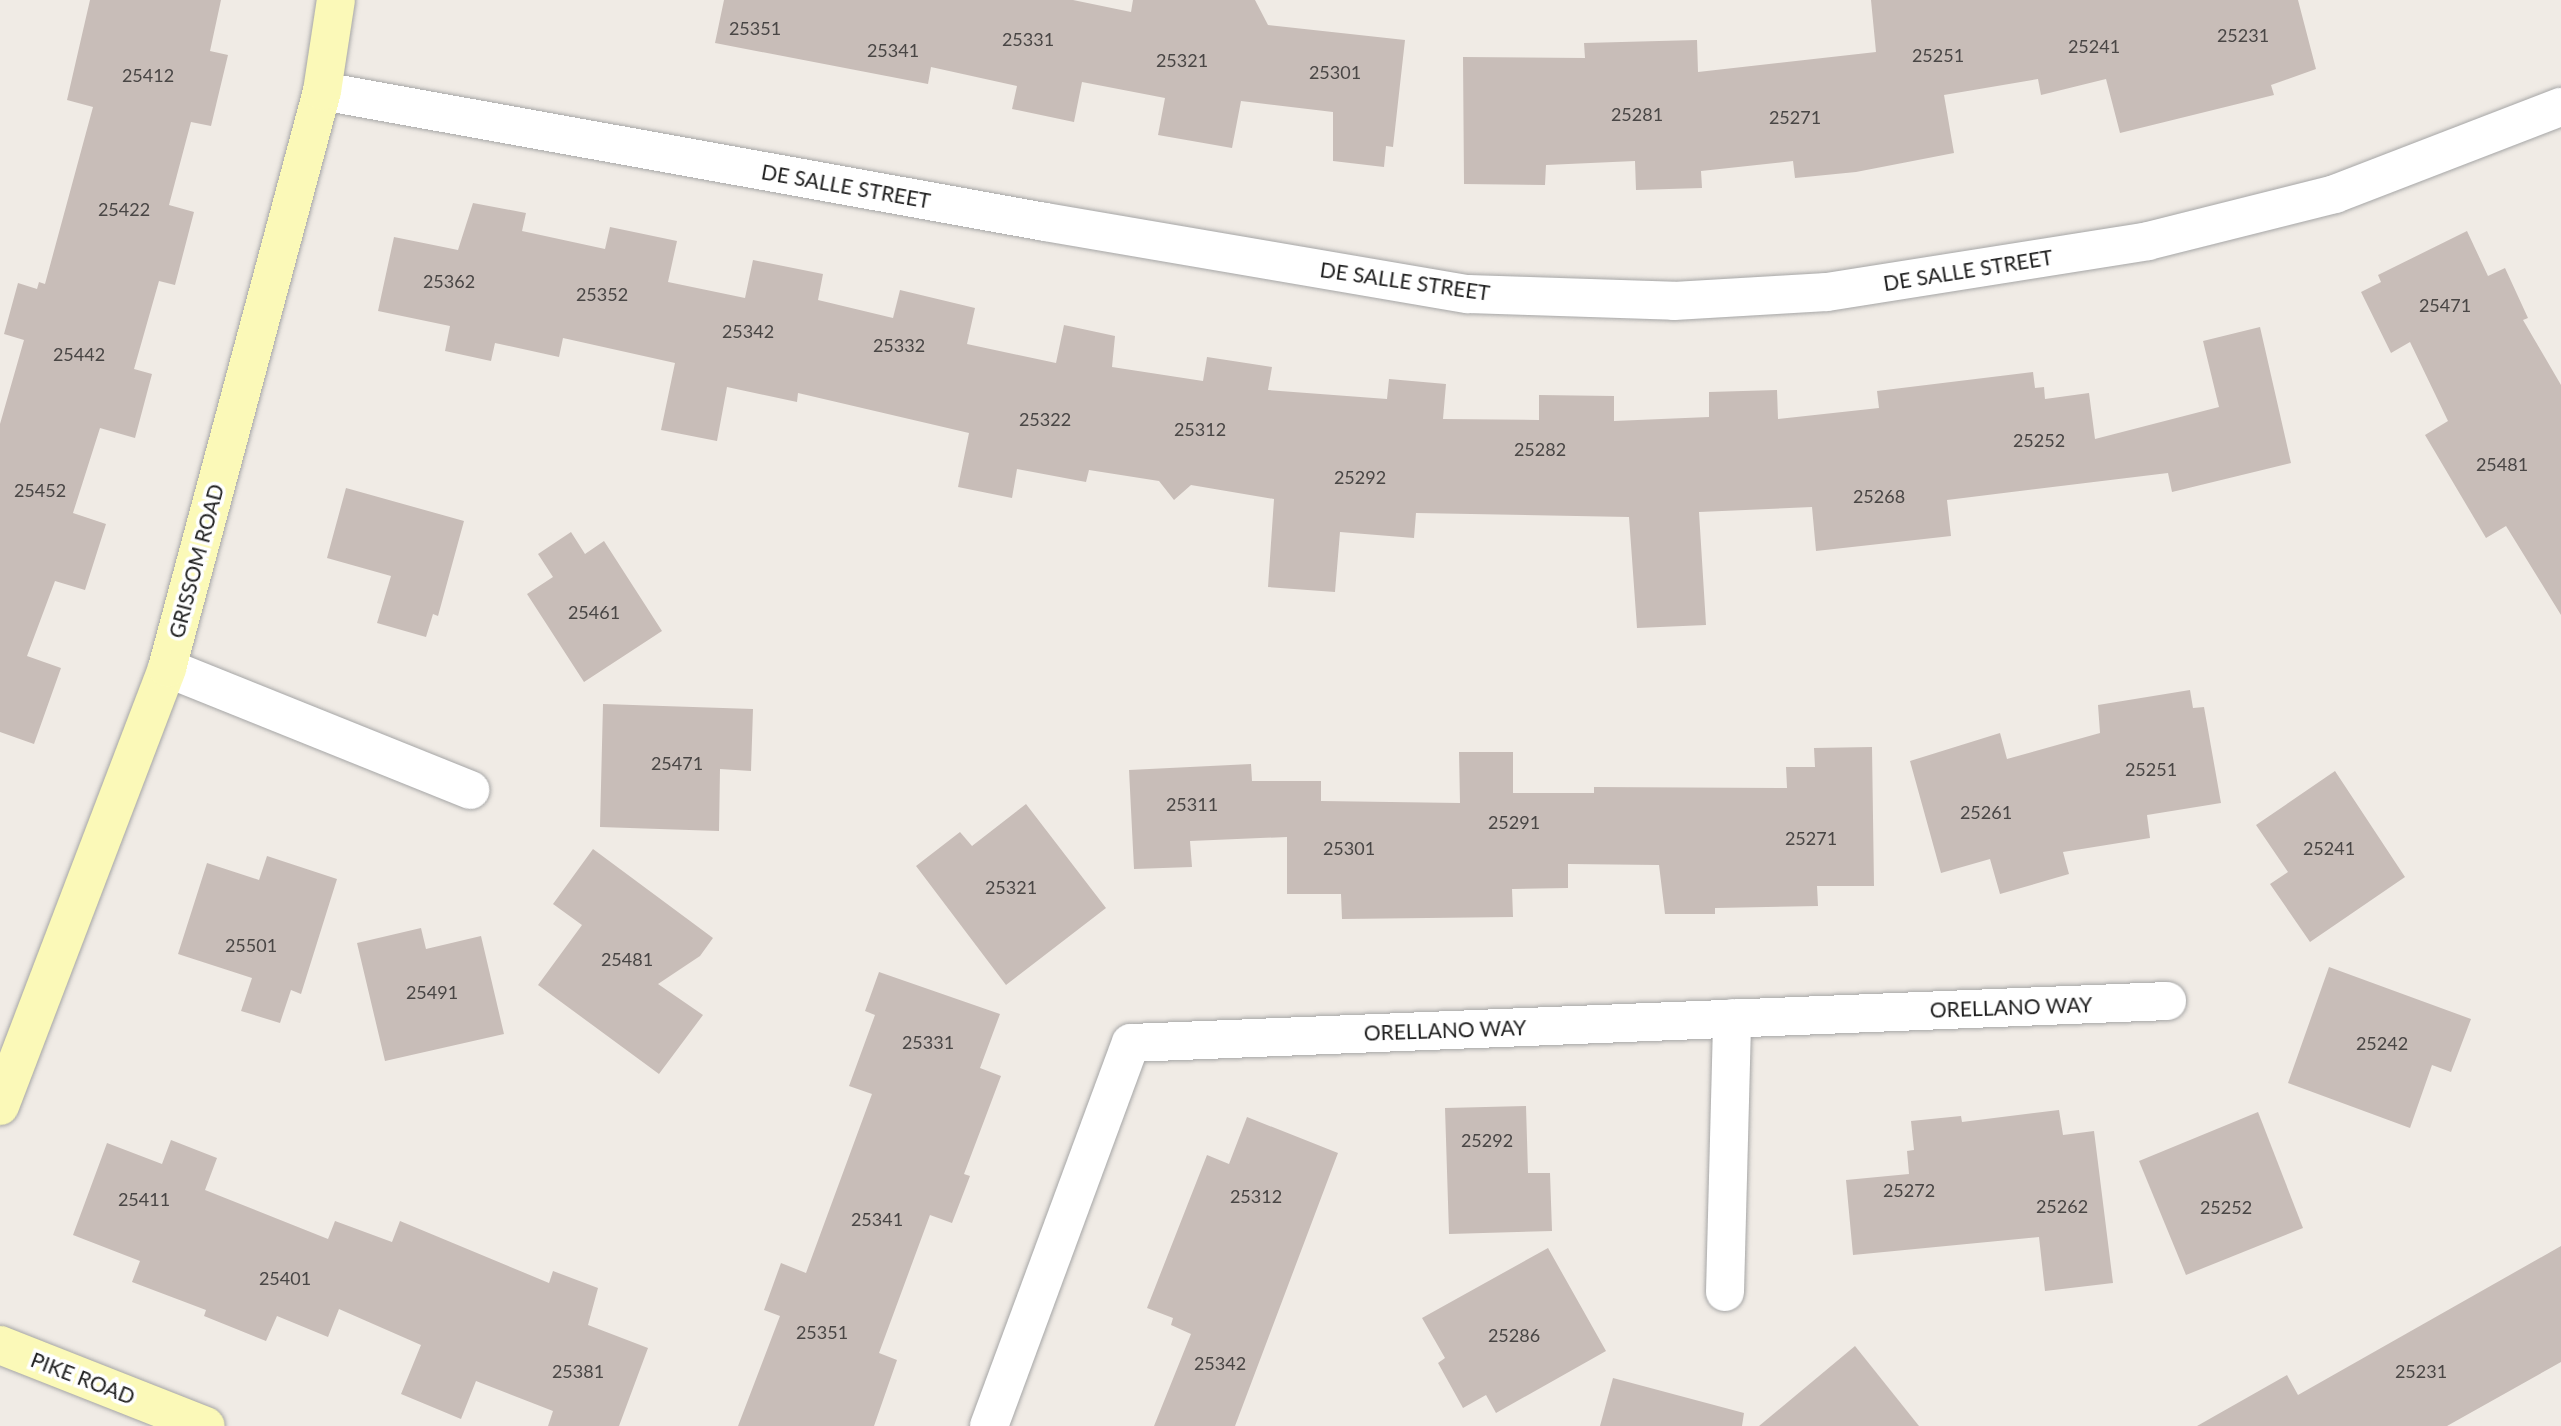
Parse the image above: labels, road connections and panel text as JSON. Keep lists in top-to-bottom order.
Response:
{
  "streets": {
    "street": [
      "DE SALLE STREET",
      "GRISSOM ROAD",
      "ORELLANO WAY",
      "PIKE ROAD"
    ]
  },
  "crossings": [
    ["DE SALLE STREET", "GRISSOM ROAD"]
  ],
  "house_numbers": [
    "25351",
    "25231",
    "25331",
    "25241",
    "25341",
    "25251",
    "25321",
    "25301",
    "25412",
    "25281",
    "25271",
    "25422",
    "25362",
    "25352",
    "25471",
    "25342",
    "25332",
    "25442",
    "25322",
    "25312",
    "25252",
    "25282",
    "25481",
    "25292",
    "25452",
    "25268",
    "25461",
    "25471",
    "25251",
    "25311",
    "25261",
    "25291",
    "25271",
    "25301",
    "25241",
    "25321",
    "25501",
    "25481",
    "25491",
    "25331",
    "25242",
    "25292",
    "25272",
    "25312",
    "25411",
    "25262",
    "25252",
    "25341",
    "25401",
    "25351",
    "25286",
    "25342",
    "25381",
    "25231"
  ]
}
